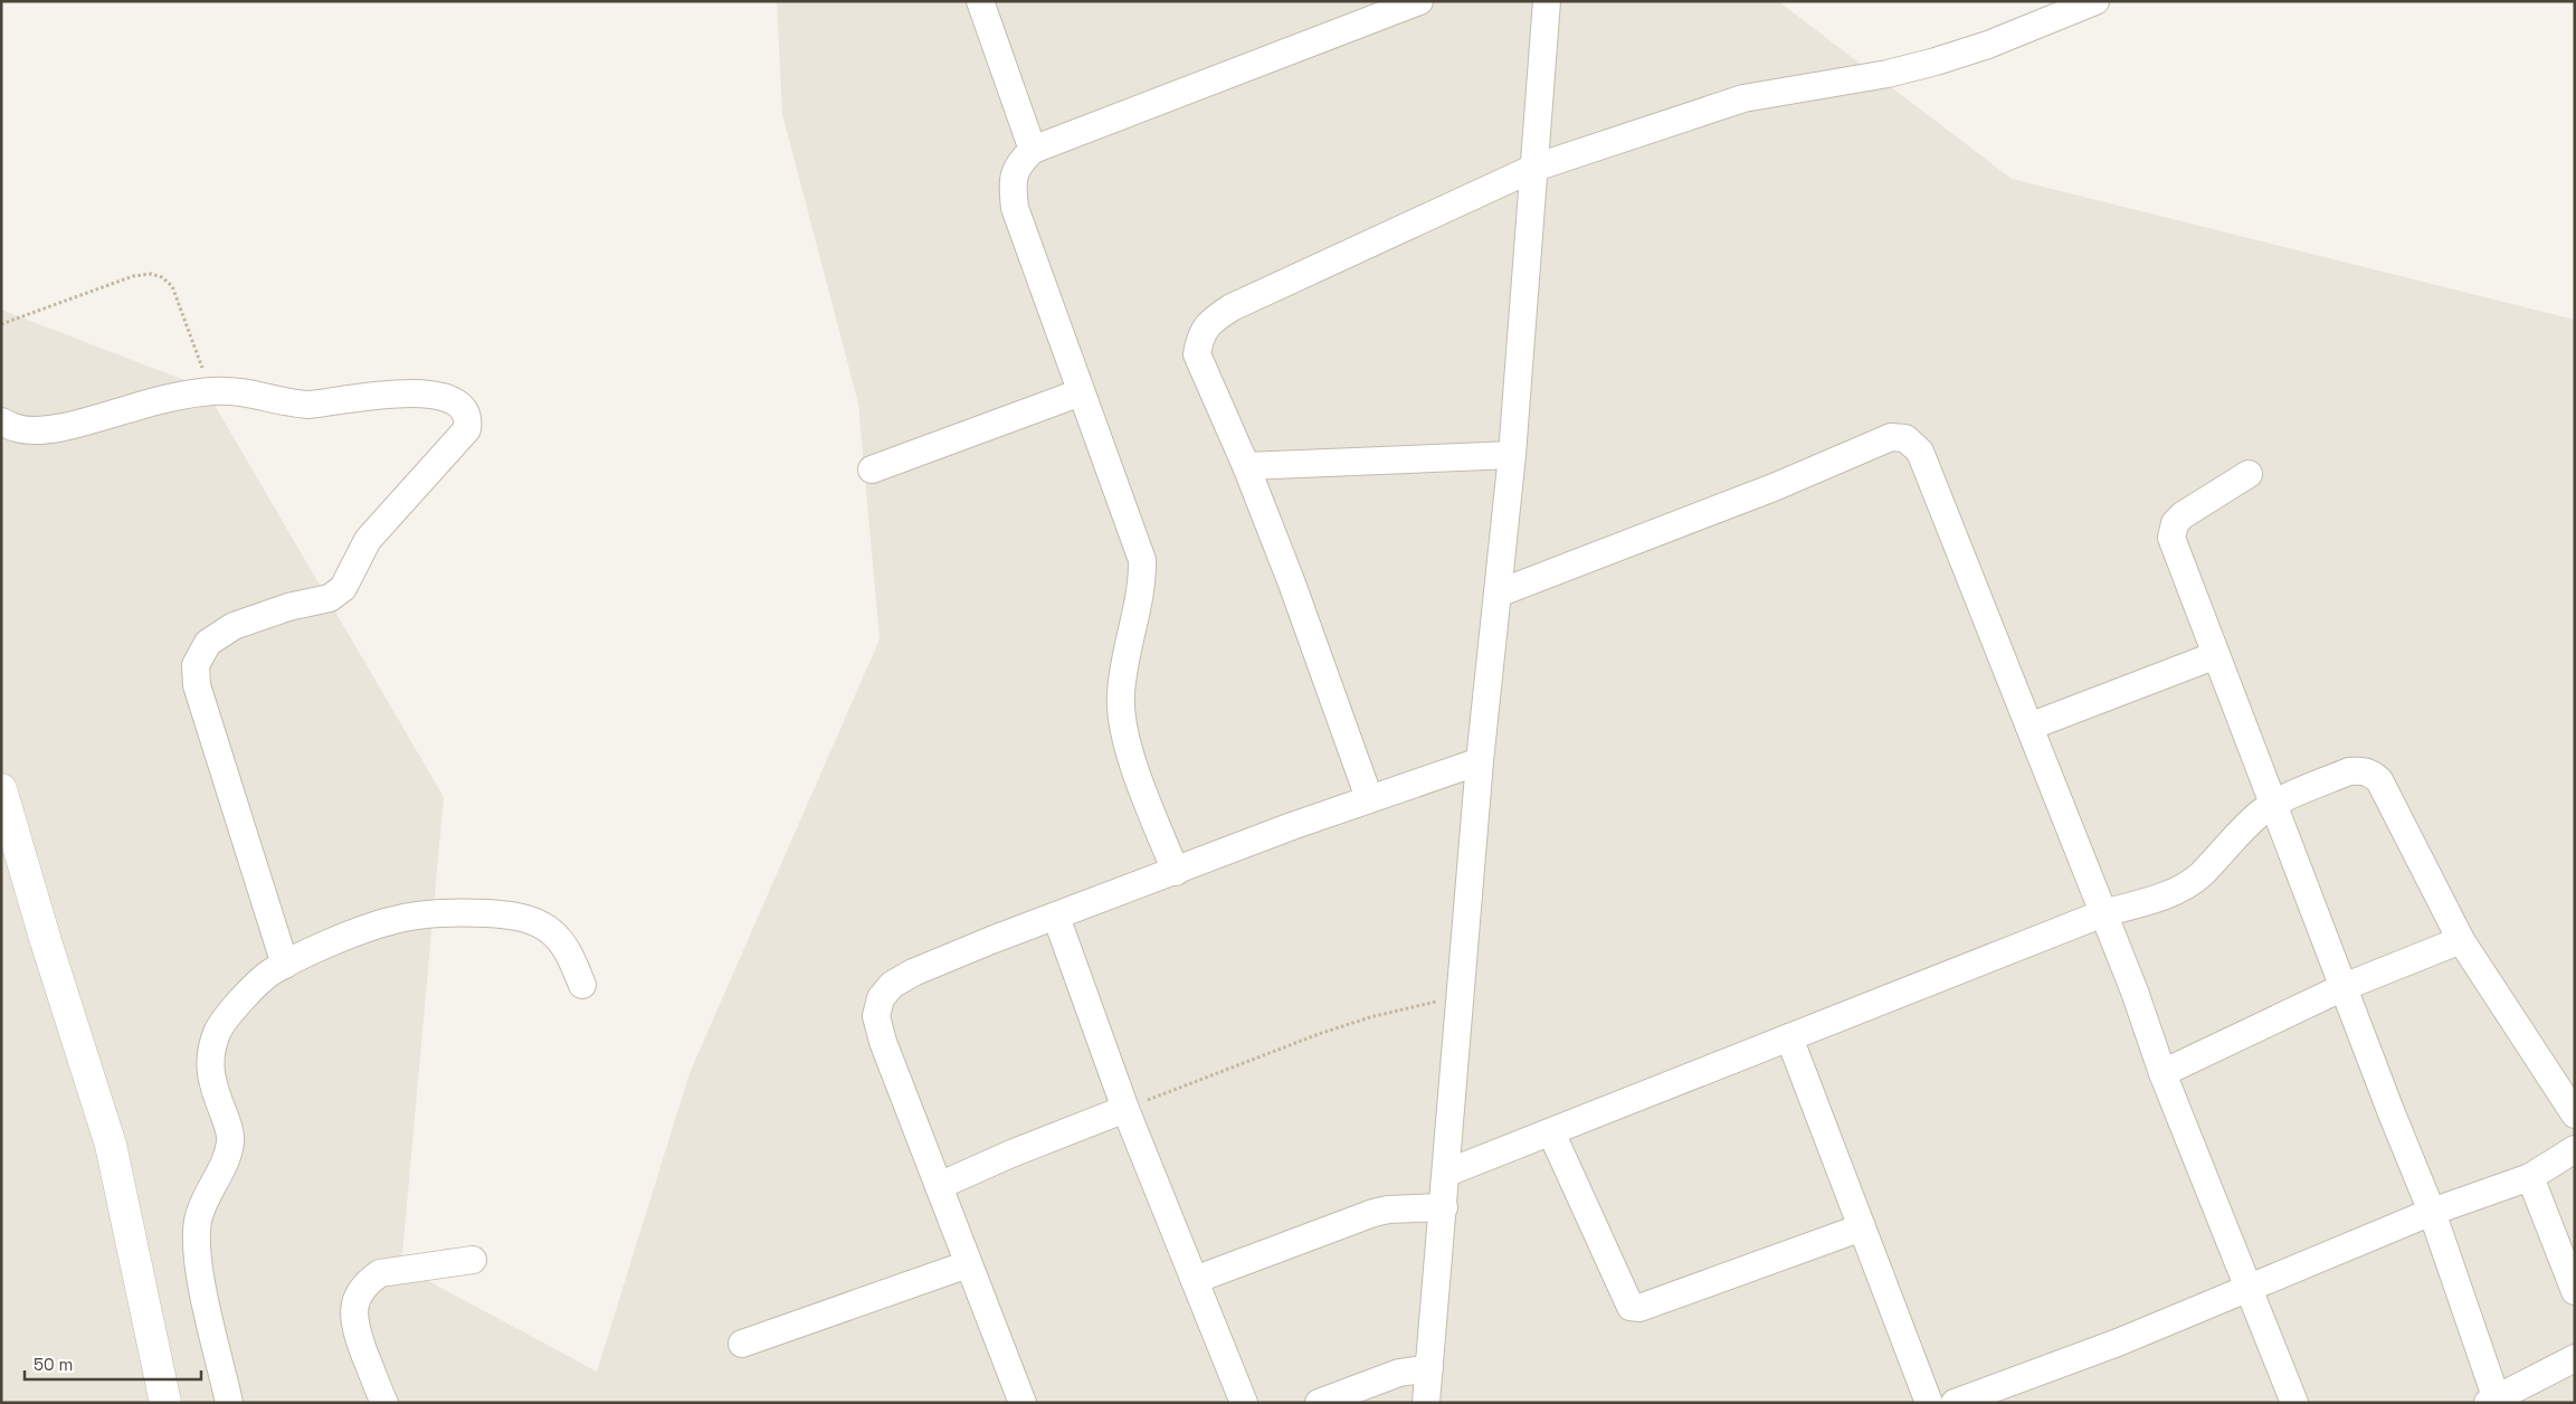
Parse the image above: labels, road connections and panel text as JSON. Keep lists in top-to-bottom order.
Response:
{
  "scale_bar": "50 m"
}
